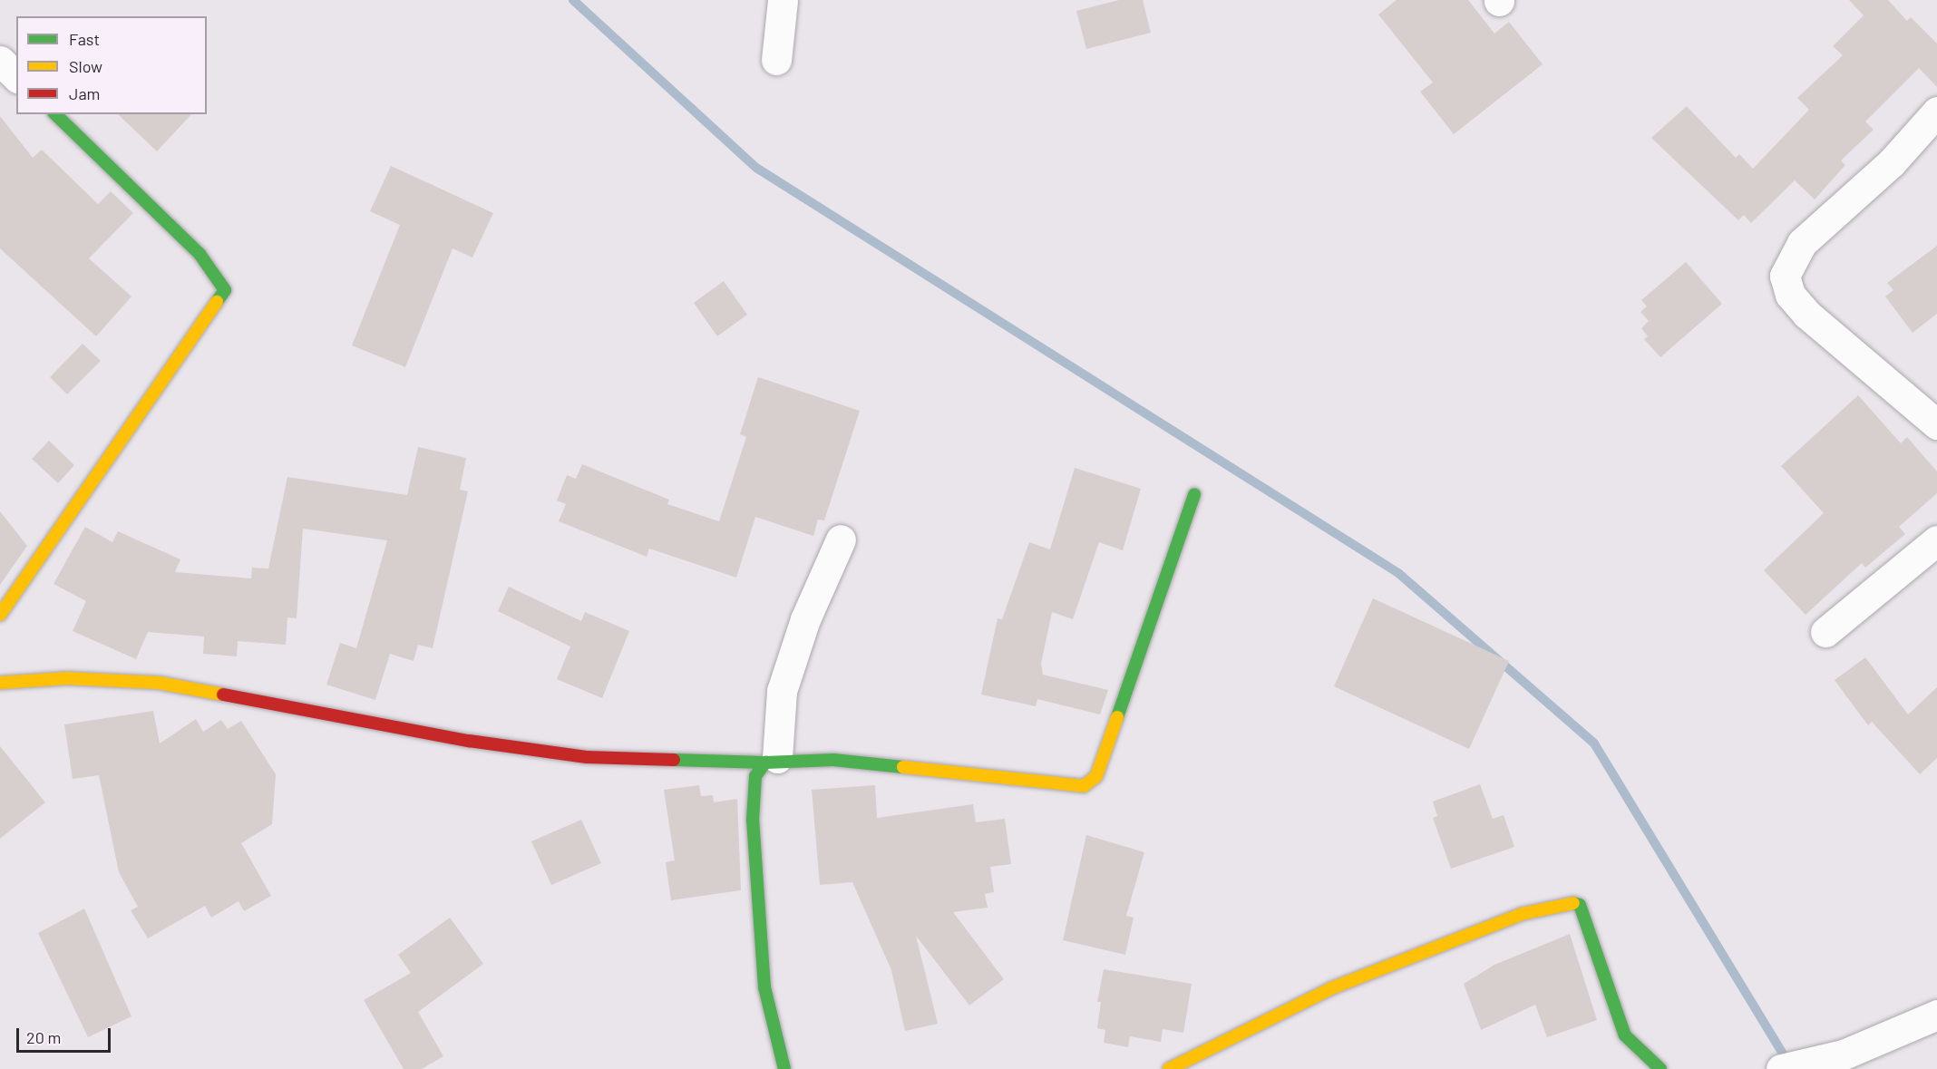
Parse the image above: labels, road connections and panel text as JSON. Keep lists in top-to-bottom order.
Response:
{
  "legend": ["Fast", "Slow", "Jam"],
  "scale_bar": "20 m"
}
